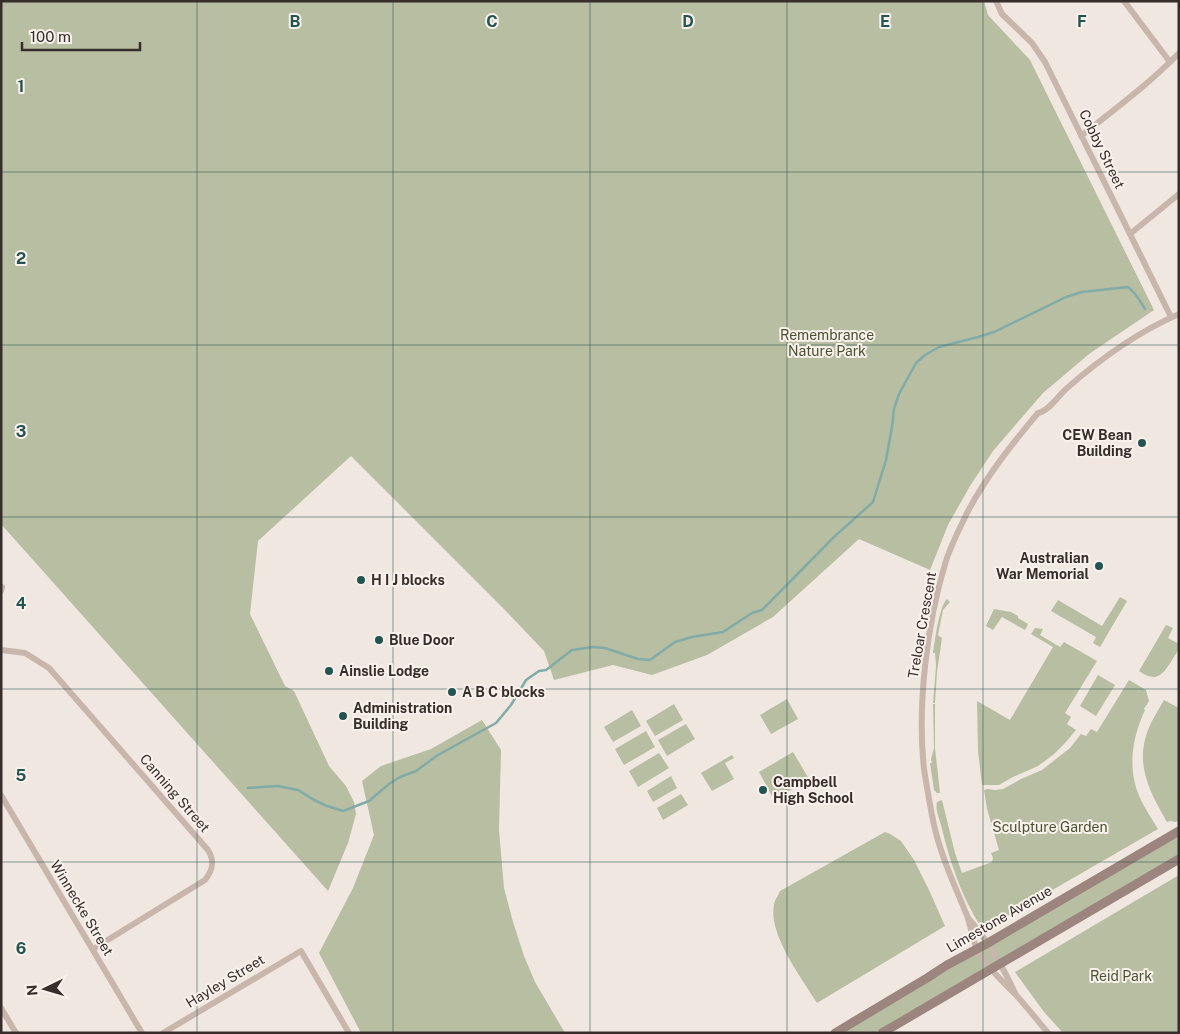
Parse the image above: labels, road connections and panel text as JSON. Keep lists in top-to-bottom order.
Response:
{
  "streets": {
    "main road": ["Limestone Avenue"],
    "street": [
      "Cobby Street",
      "Treloar Crescent",
      "Canning Street",
      "Winnecke Street",
      "Hayley Street"
    ]
  },
  "crossings": [
    ["Cobby Street", "Treloar Crescent"],
    ["Treloar Crescent", "Limestone Avenue"],
    ["Canning Street", "Winnecke Street"]
  ],
  "parks": ["Remembrance Nature Park", "Sculpture Garden", "Reid Park"],
  "places": [
    "CEW Bean Building",
    "Australian War Memorial",
    "H I J blocks",
    "Blue Door",
    "Ainslie Lodge",
    "A B C blocks",
    "Administration Building",
    "Campbell High School"
  ],
  "scale_bar": "100 m",
  "north": "left",
  "grid": {
    "columns": [
      "B",
      "C",
      "D",
      "E",
      "F"
    ],
    "rows": [
      "1",
      "2",
      "3",
      "4",
      "5",
      "6"
    ]
  }
}
